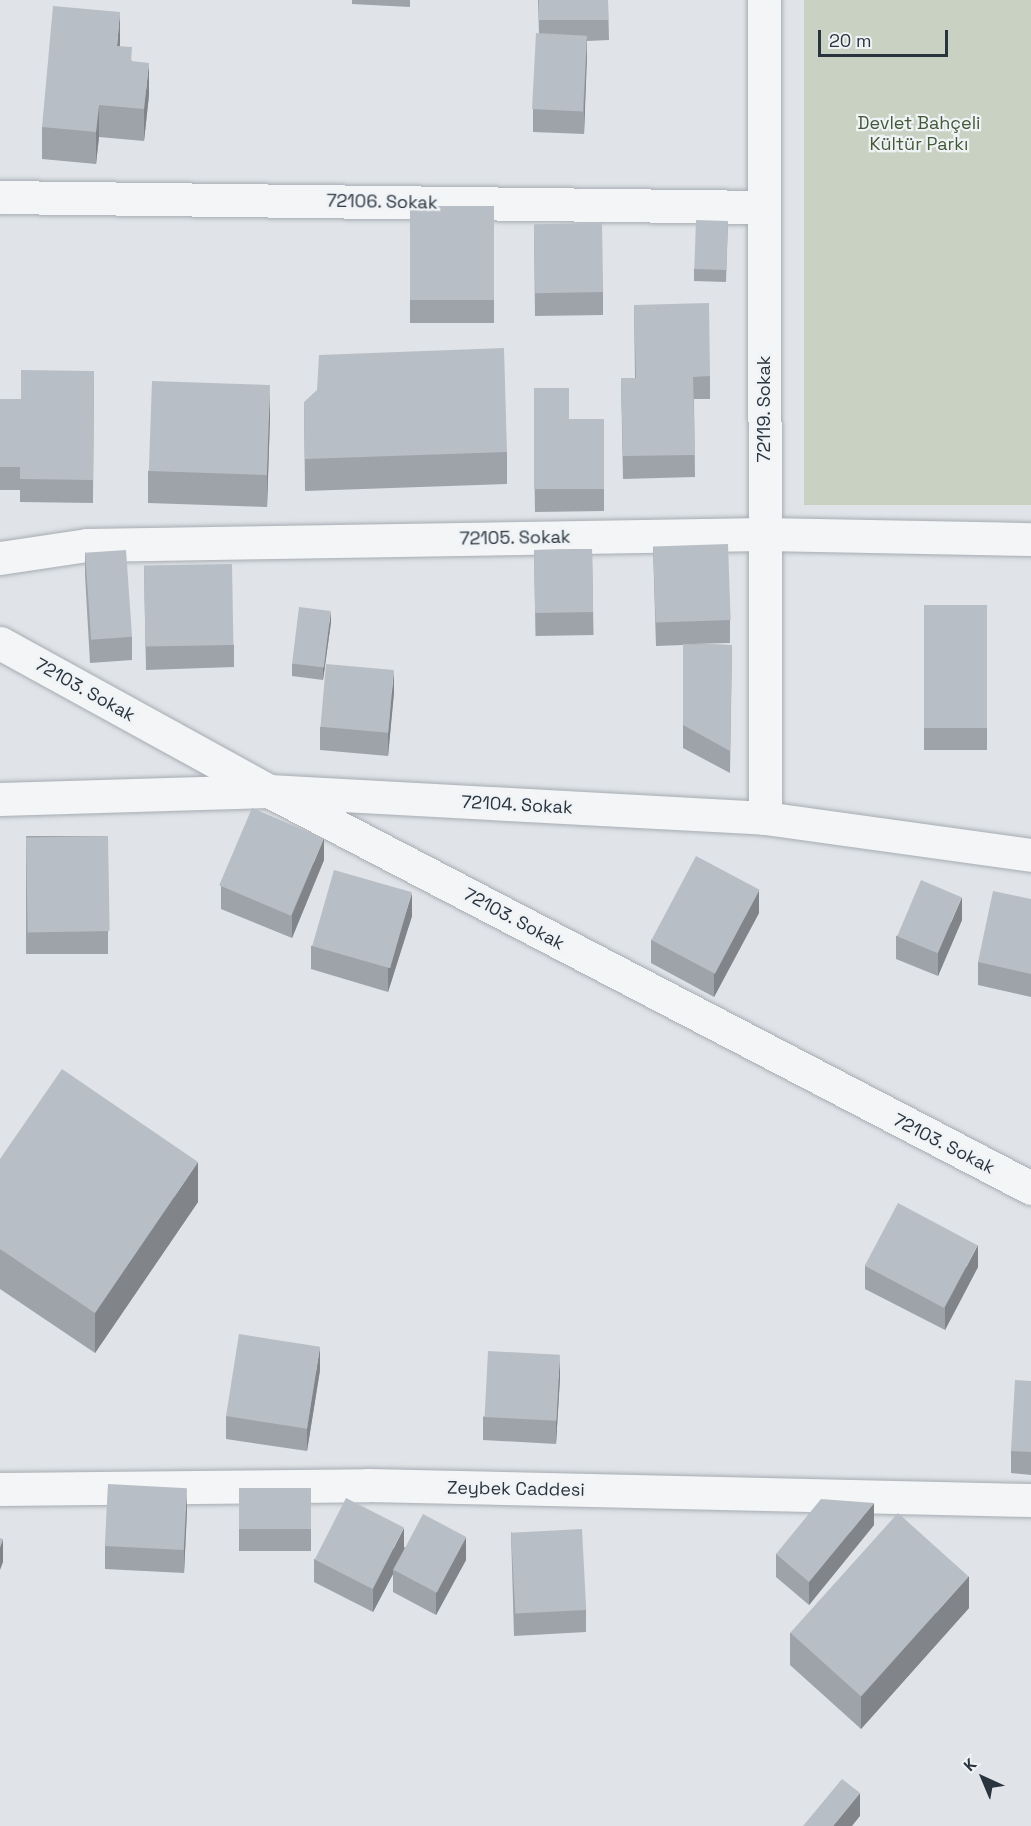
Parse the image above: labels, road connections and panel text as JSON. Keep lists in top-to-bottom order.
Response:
{
  "streets": {
    "street": [
      "72106. Sokak",
      "72119. Sokak",
      "72105. Sokak",
      "72103. Sokak",
      "72104. Sokak",
      "Zeybek Caddesi"
    ]
  },
  "crossings": [
    ["72106. Sokak", "72119. Sokak"],
    ["72119. Sokak", "72105. Sokak"],
    ["72119. Sokak", "72104. Sokak"],
    ["72103. Sokak", "72104. Sokak"]
  ],
  "parks": ["Devlet Bahçeli Kültür Parkı"],
  "scale_bar": "20 m",
  "north": "top left"
}
